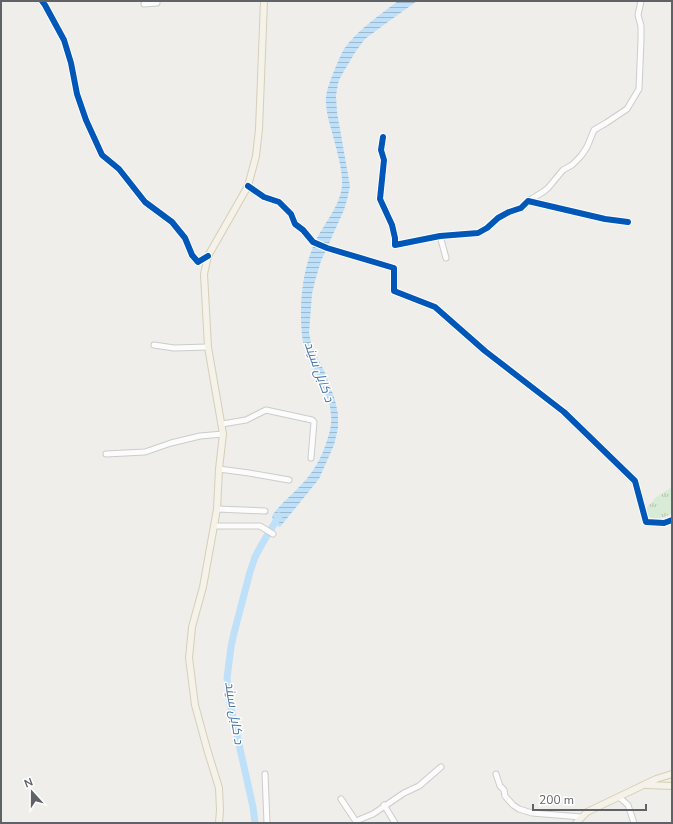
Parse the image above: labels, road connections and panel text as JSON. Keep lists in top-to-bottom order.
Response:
{
  "water": ["د کابل سيند"],
  "scale_bar": "200 m",
  "north": "top"
}
